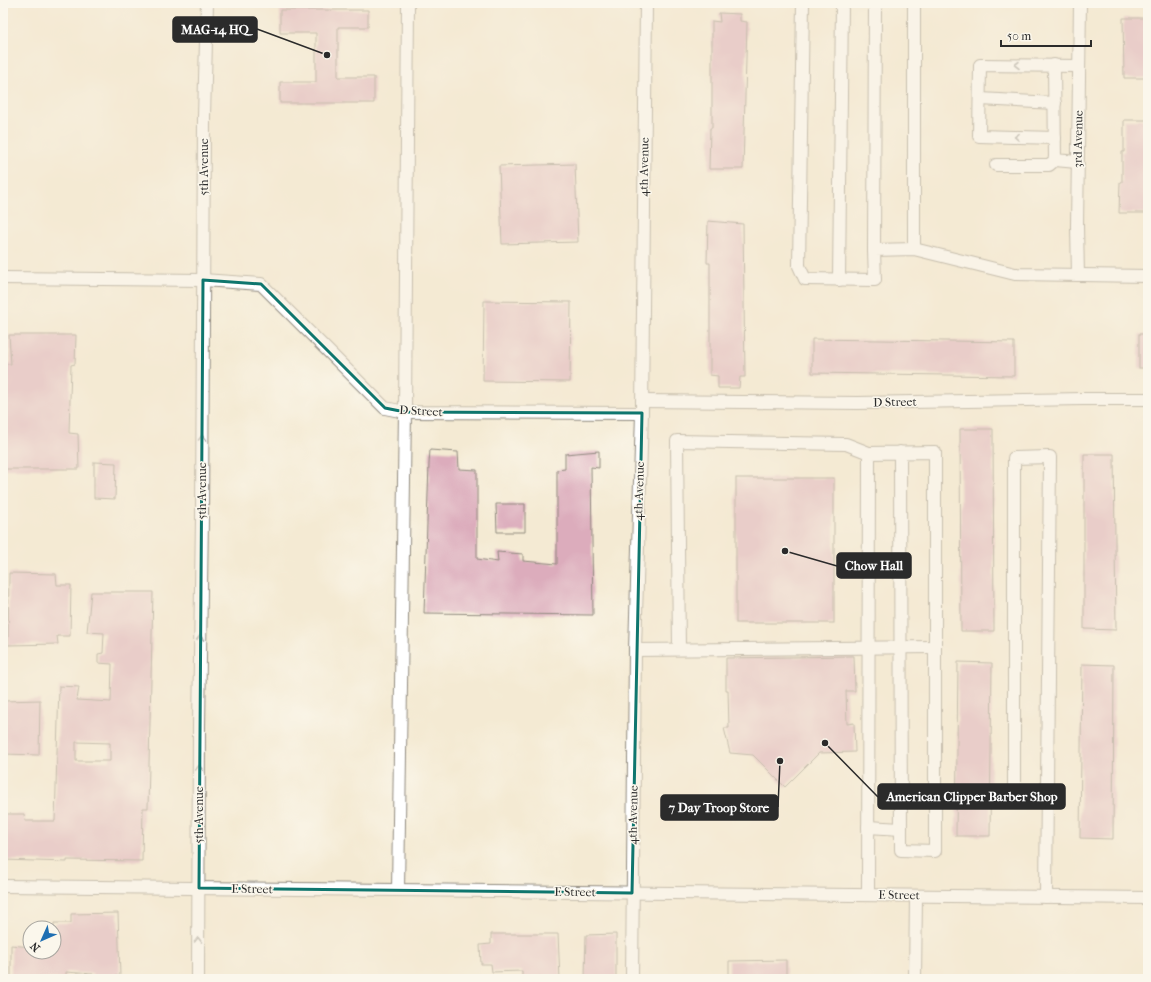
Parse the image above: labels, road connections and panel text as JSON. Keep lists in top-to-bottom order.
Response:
{
  "streets": {
    "street": [
      "3rd Avenue",
      "5th Avenue",
      "4th Avenue",
      "D Street",
      "E Street"
    ]
  },
  "crossings": [
    ["5th Avenue", "D Street"],
    ["5th Avenue", "E Street"],
    ["4th Avenue", "D Street"],
    ["4th Avenue", "E Street"]
  ],
  "one_way": ["5th Avenue"],
  "places": [
    "MAG-14 HQ",
    "Chow Hall",
    "American Clipper Barber Shop",
    "7 Day Troop Store"
  ],
  "scale_bar": "50 m",
  "north": "bottom left"
}
